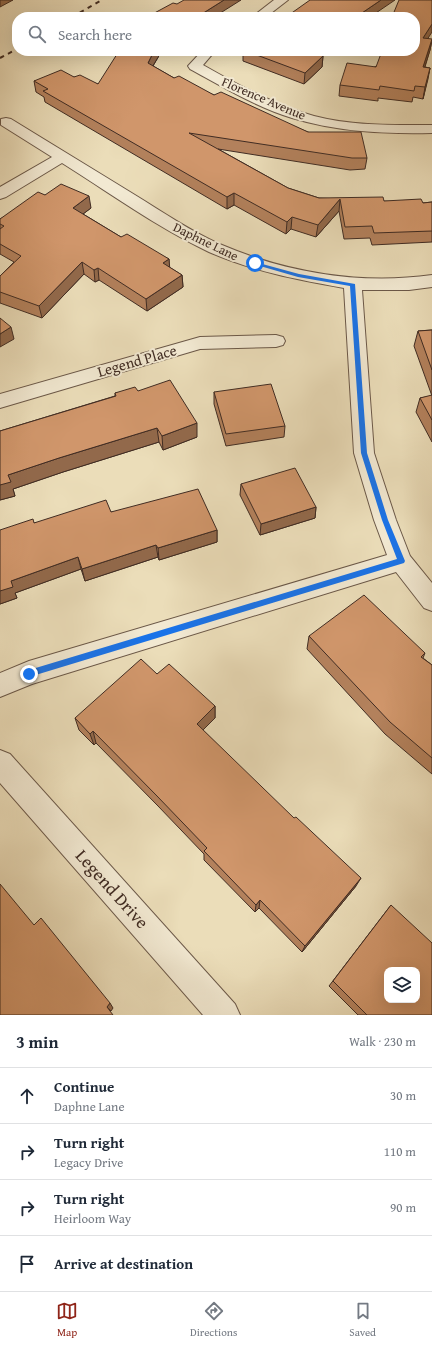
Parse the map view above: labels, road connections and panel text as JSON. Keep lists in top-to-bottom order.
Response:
{
  "streets": {
    "street": [
      "Florence Avenue",
      "Daphne Lane",
      "Legend Place",
      "Legend Drive"
    ]
  },
  "page": {
    "search": "Search here",
    "heading": ["3 min", "Walk · 230 m"],
    "list": [
      ["Continue", "Daphne Lane", "30 m"],
      ["Turn right", "Legacy Drive", "110 m"],
      ["Turn right", "Heirloom Way", "90 m"],
      "Arrive at destination"
    ],
    "nav": ["Map", "Directions", "Saved"]
  }
}
